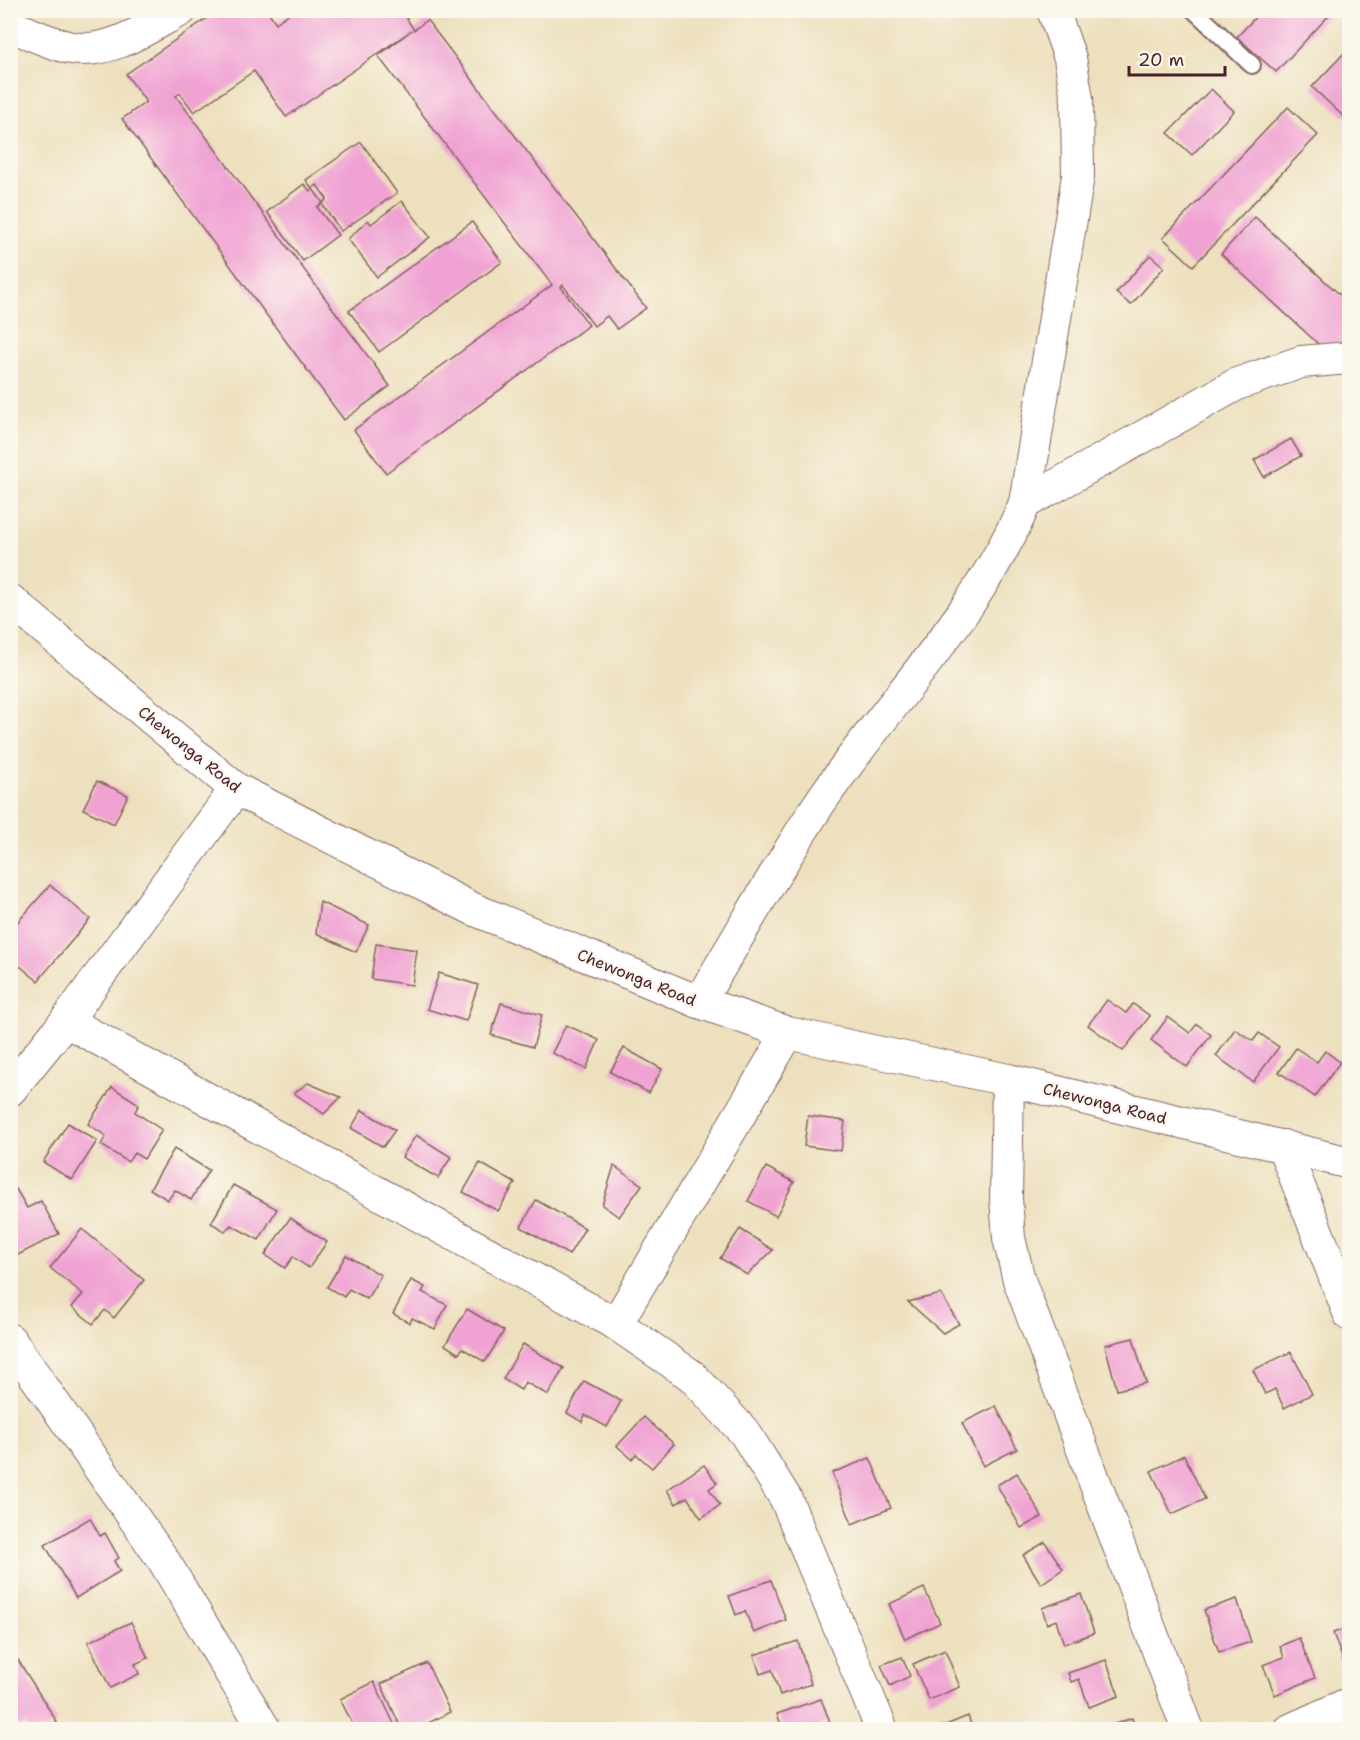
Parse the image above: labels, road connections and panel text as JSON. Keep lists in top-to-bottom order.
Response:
{
  "streets": {
    "street": ["Chewonga Road"]
  },
  "scale_bar": "20 m"
}
